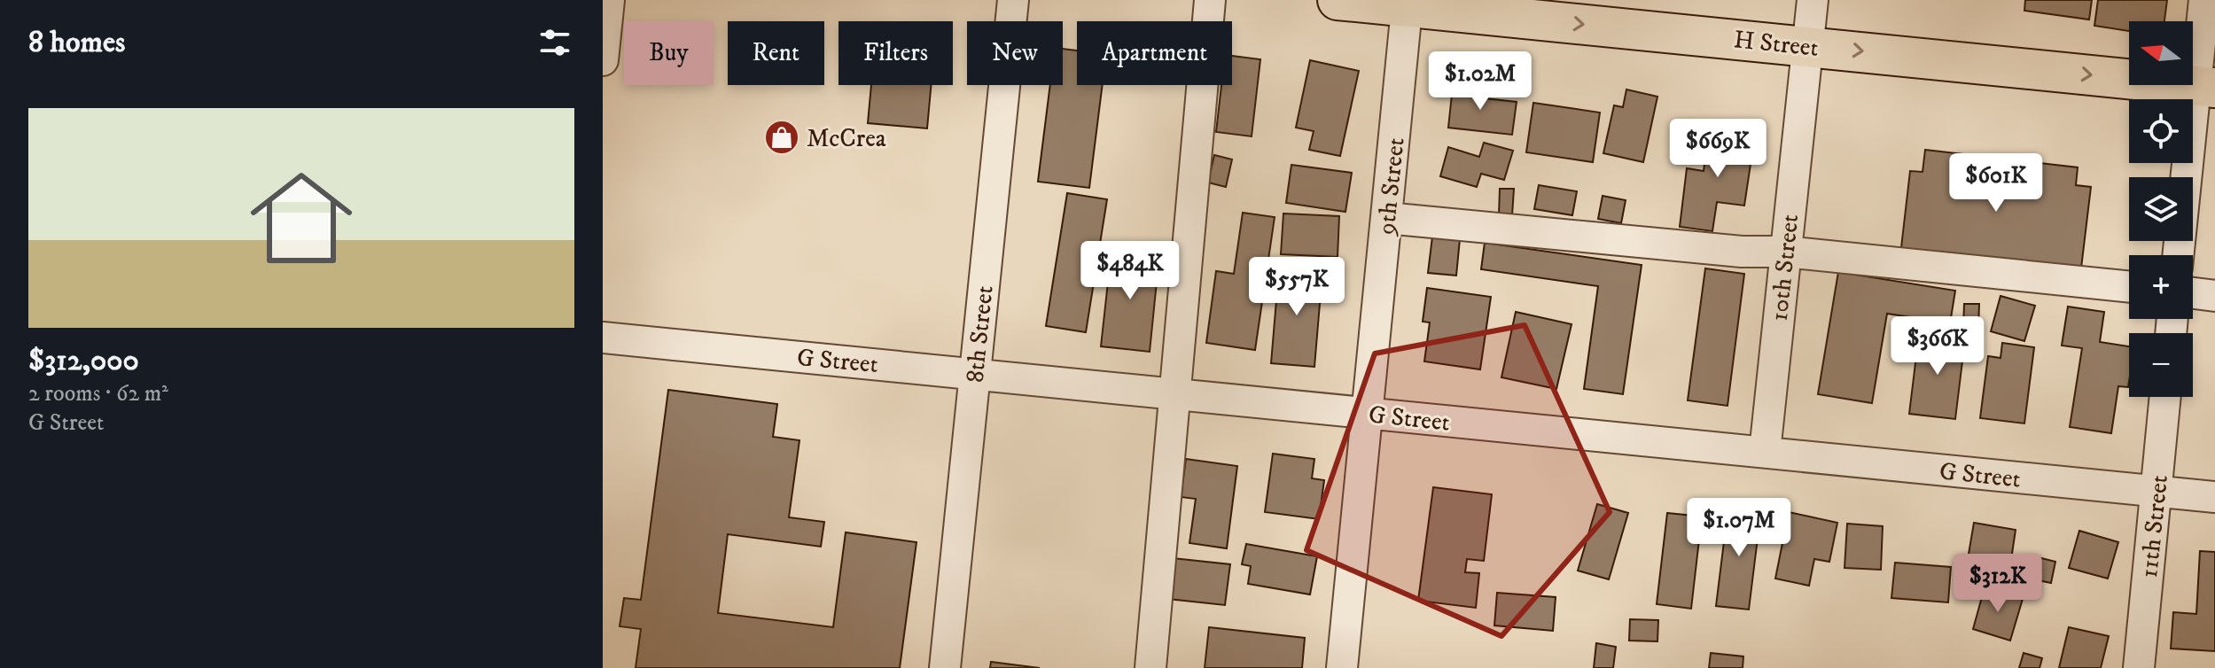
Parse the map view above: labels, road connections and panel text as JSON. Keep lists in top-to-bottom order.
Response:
{
  "streets": {
    "main road": ["H Street"],
    "street": [
      "9th Street",
      "10th Street",
      "8th Street",
      "G Street",
      "11th Street"
    ]
  },
  "crossings": [
    ["H Street", "9th Street"],
    ["H Street", "10th Street"],
    ["9th Street", "G Street"],
    ["10th Street", "G Street"],
    ["8th Street", "G Street"],
    ["G Street", "11th Street"]
  ],
  "one_way": ["H Street"],
  "places": {
    "shop": ["McCrea"]
  },
  "north": "left",
  "page": {
    "heading": "8 homes",
    "map_buttons": ["+", "−"],
    "chip": [
      "Buy",
      "Rent",
      "Filters",
      "New",
      "Apartment"
    ],
    "price": [
      "$1.02M",
      "$669K",
      "$601K",
      "$484K",
      "$557K",
      "$366K",
      "$1.07M",
      "$312K"
    ],
    "list": [
      {
        "name": "$312,000",
        "note": "2 rooms · 62 m² · G Street"
      }
    ]
  }
}
